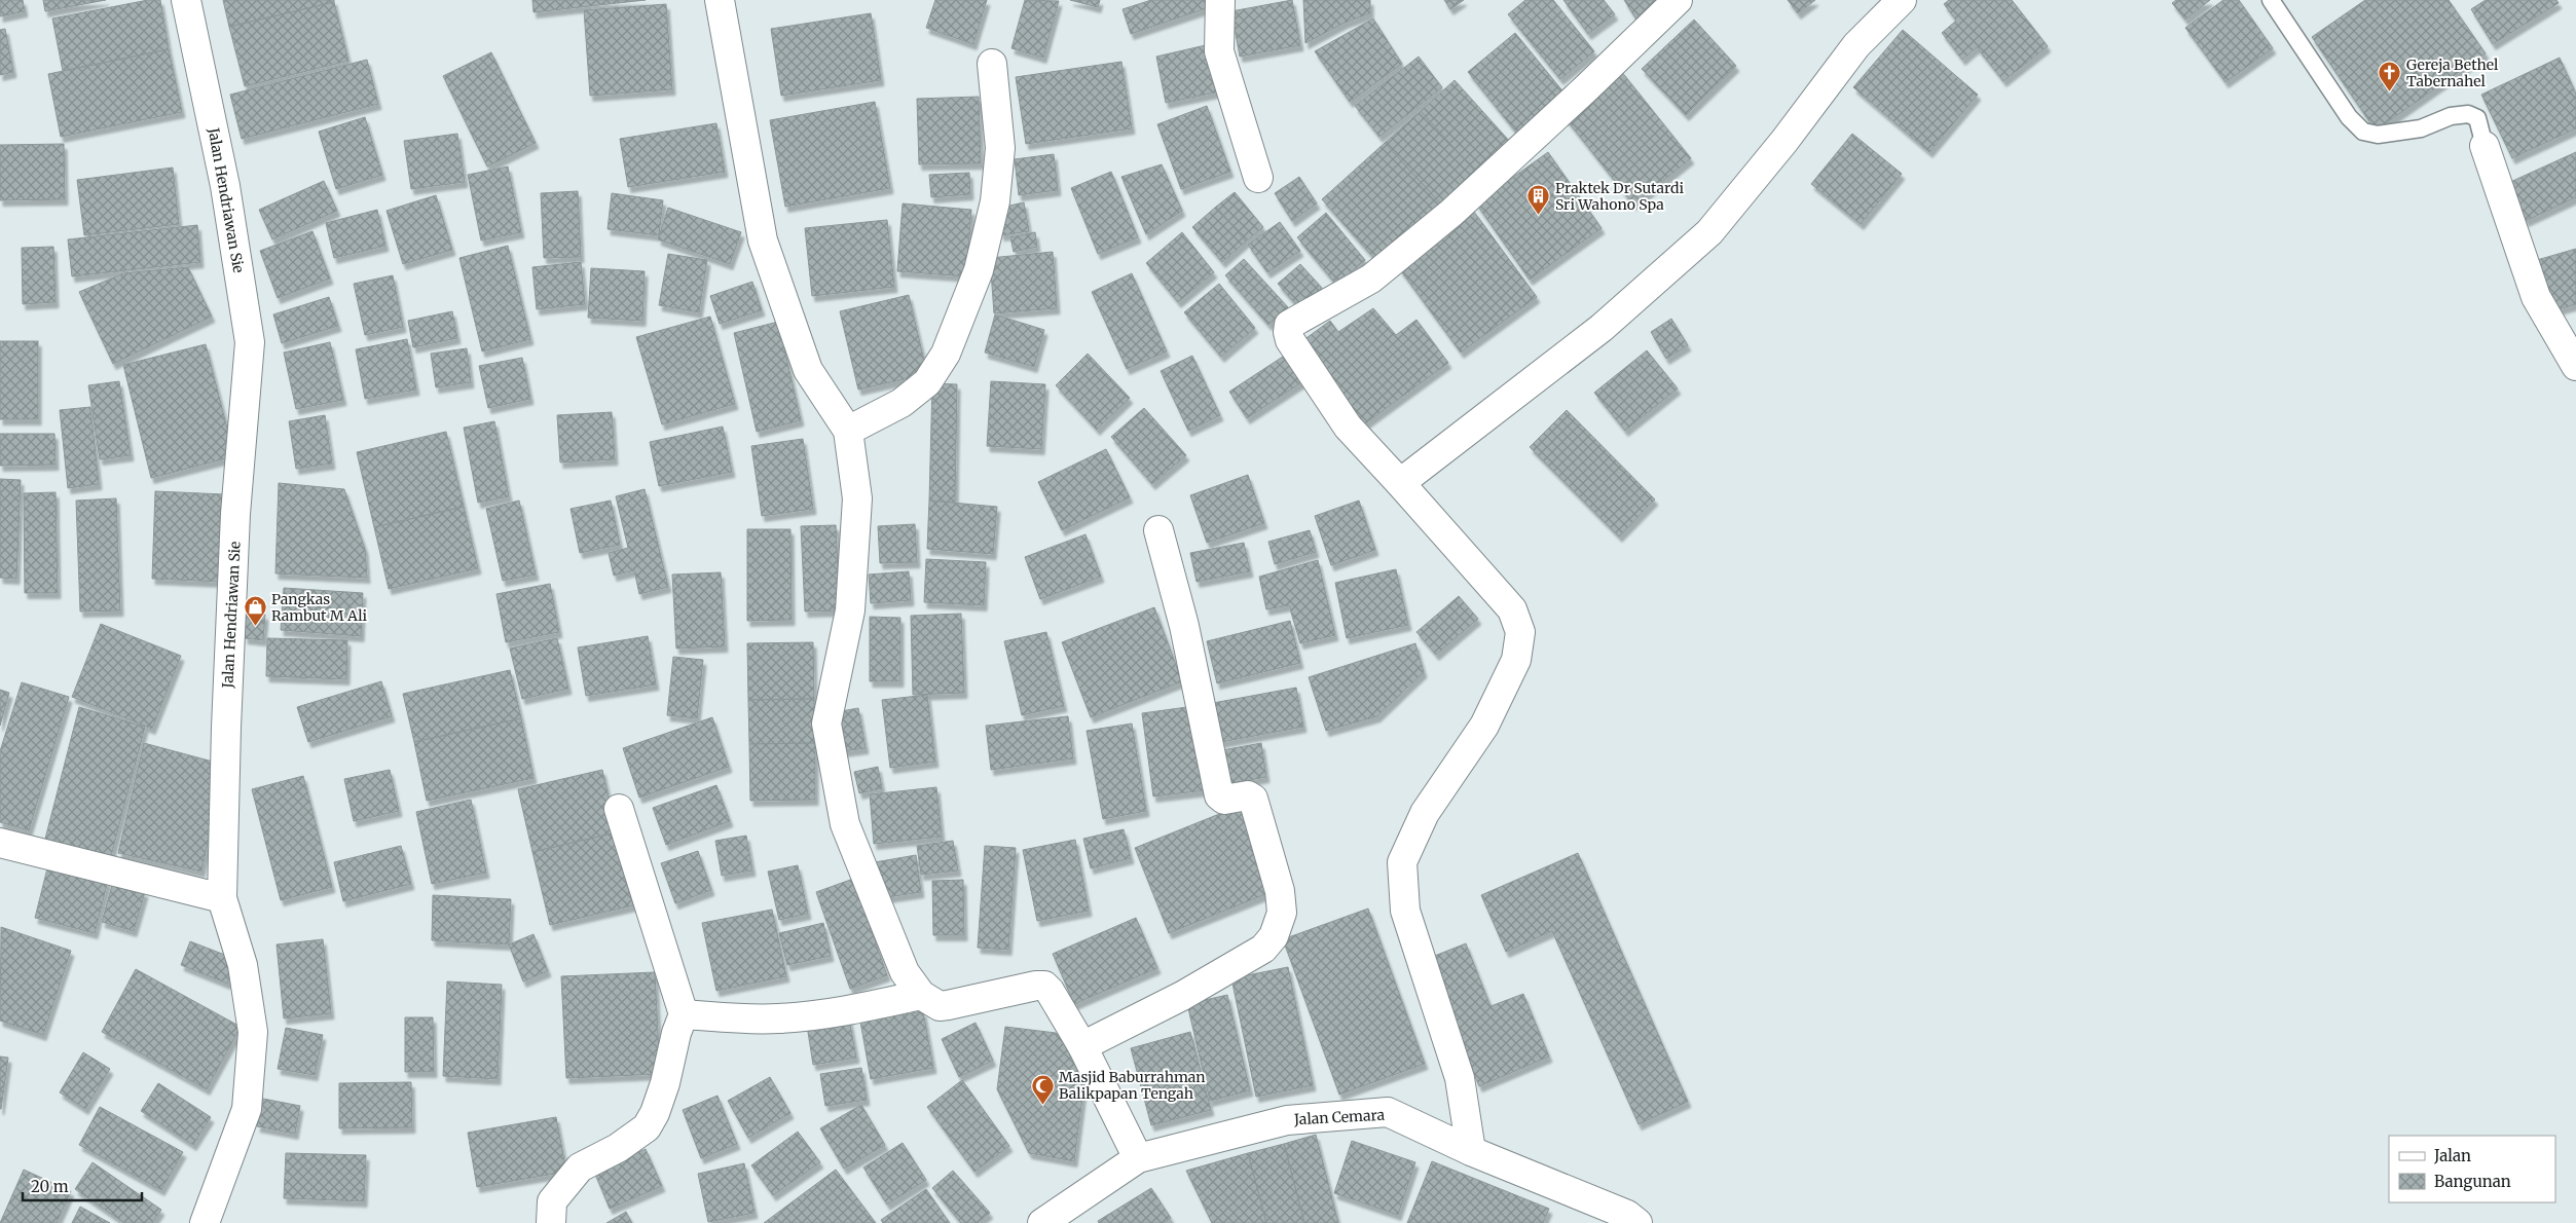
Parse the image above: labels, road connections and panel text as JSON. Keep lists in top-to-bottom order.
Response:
{
  "streets": {
    "street": ["Jalan Hendriawan Sie", "Jalan Cemara"]
  },
  "places": {
    "church": ["Gereja Bethel Tabernahel"],
    "building": ["Praktek Dr Sutardi Sri Wahono Spa"],
    "shop": ["Pangkas Rambut M Ali"],
    "mosque": ["Masjid Baburrahman Balikpapan Tengah"]
  },
  "legend": ["Jalan", "Bangunan"],
  "scale_bar": "20 m"
}
